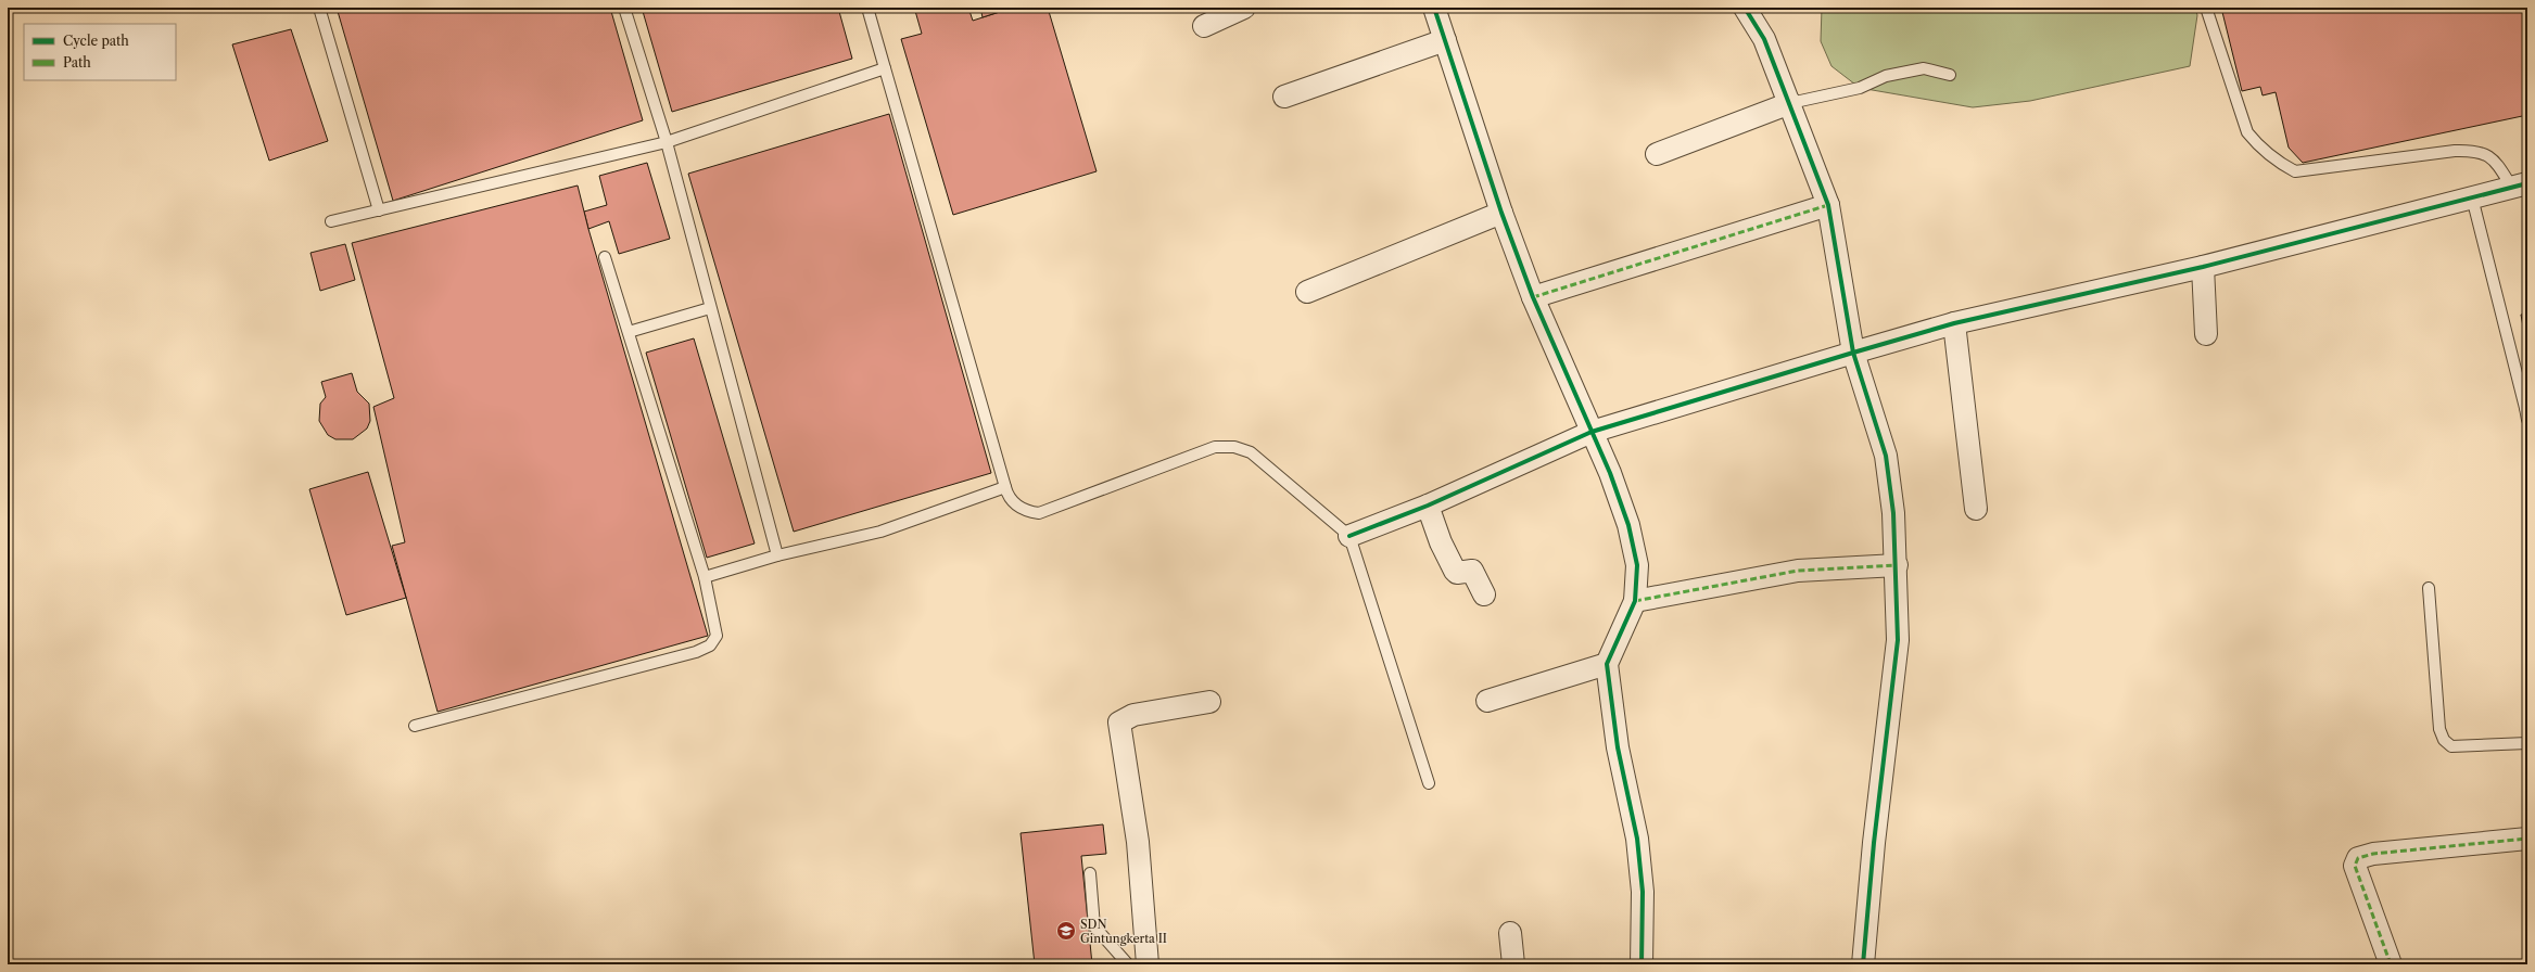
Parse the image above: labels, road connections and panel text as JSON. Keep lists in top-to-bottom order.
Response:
{
  "places": {
    "school or university": ["SDN Gintungkerta II"]
  },
  "legend": ["Cycle path", "Path"]
}
